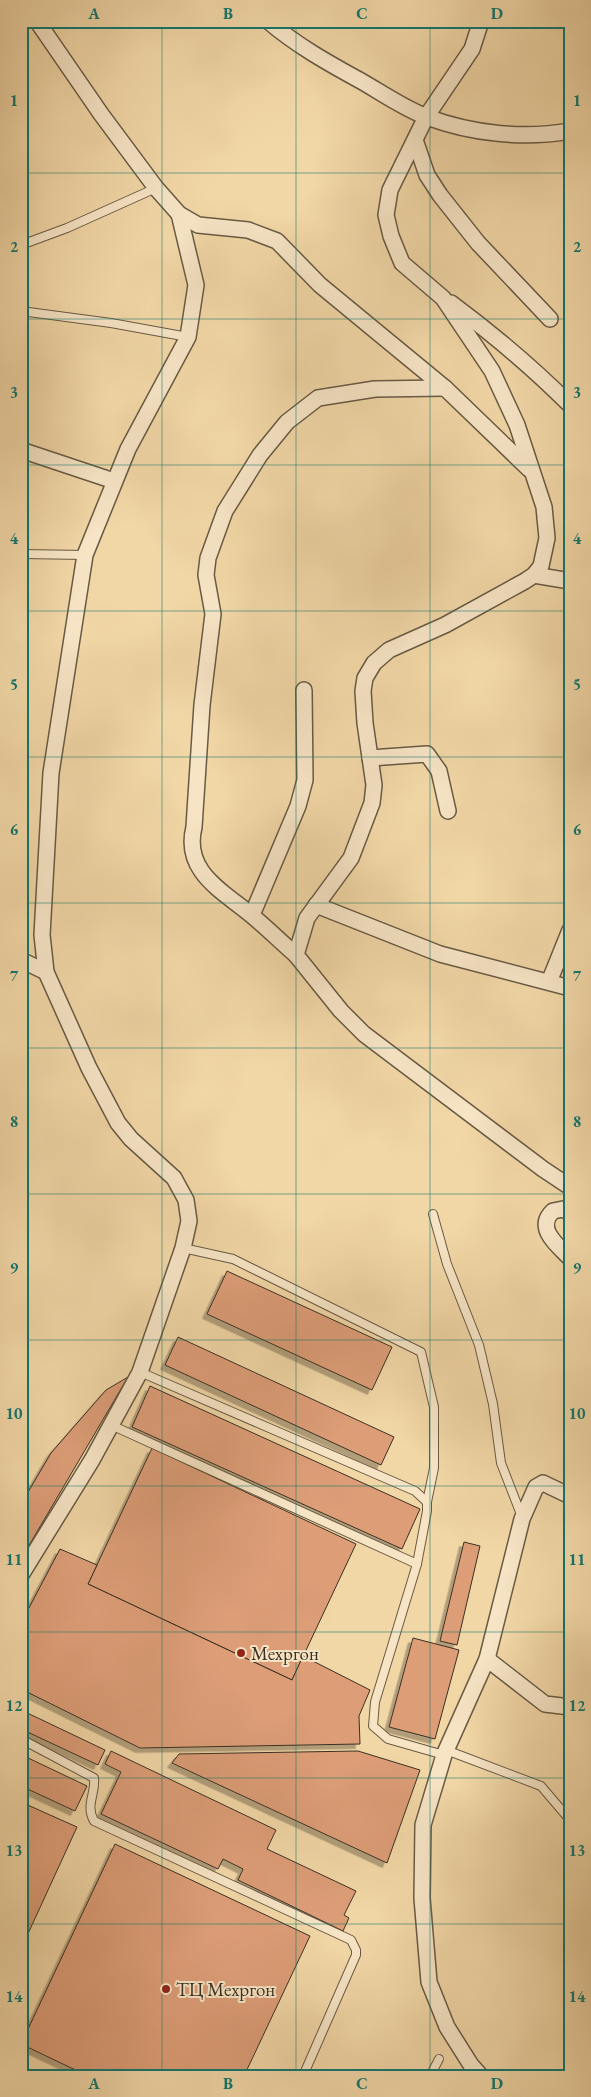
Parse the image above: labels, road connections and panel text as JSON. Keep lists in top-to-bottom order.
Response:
{
  "places": ["Мехргон", "ТЦ Мехргон"],
  "grid": {
    "columns": [
      "A",
      "B",
      "C",
      "D"
    ],
    "rows": [
      "1",
      "2",
      "3",
      "4",
      "5",
      "6",
      "7",
      "8",
      "9",
      "10",
      "11",
      "12",
      "13",
      "14"
    ]
  }
}
